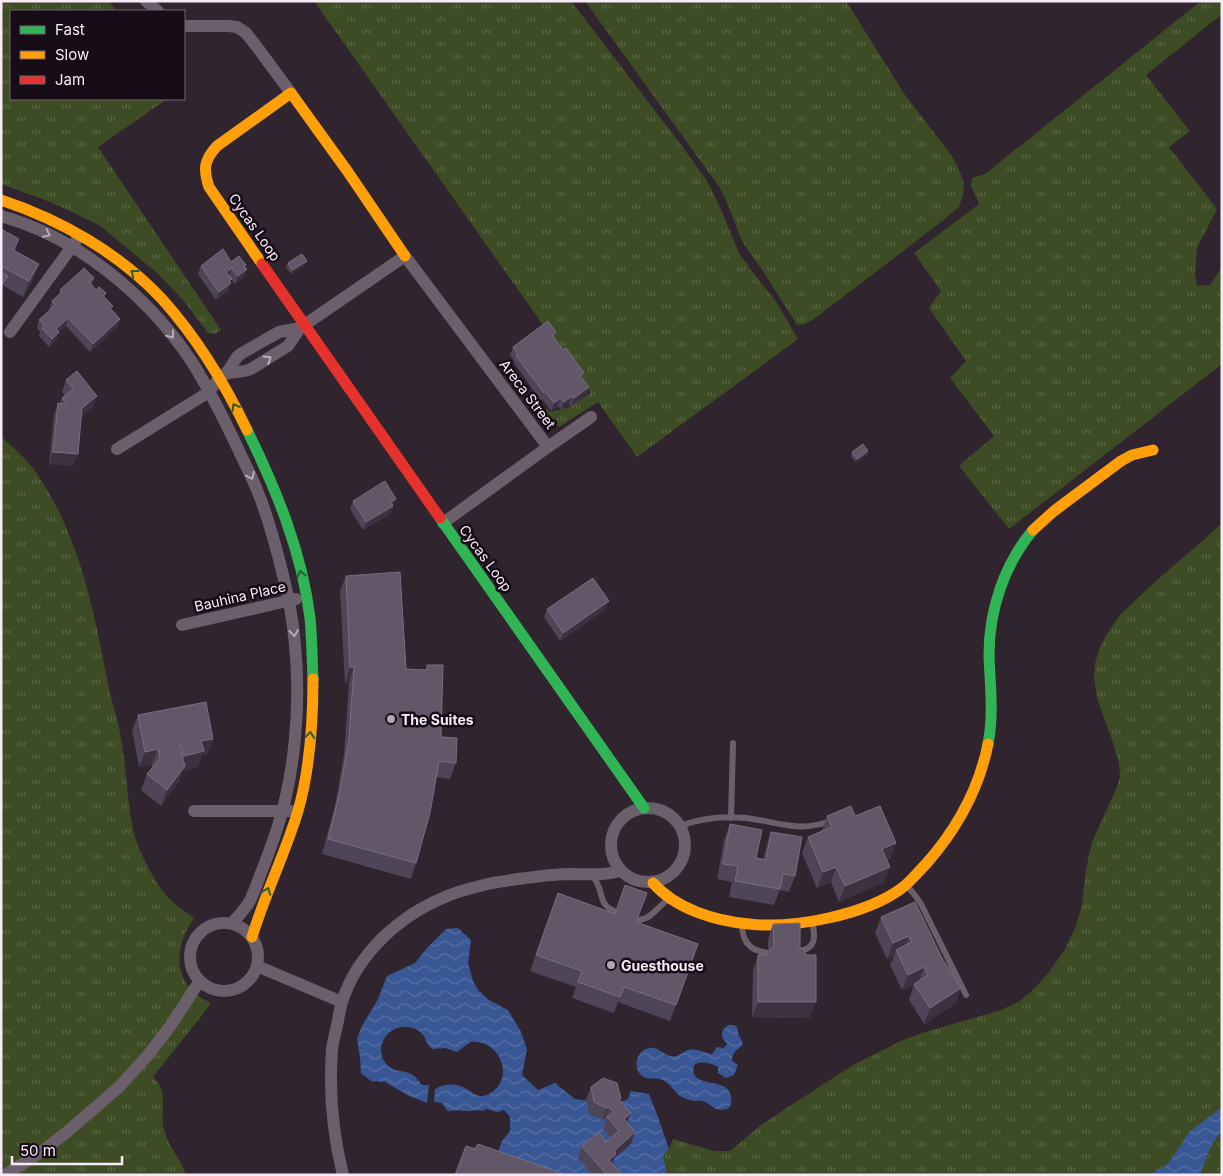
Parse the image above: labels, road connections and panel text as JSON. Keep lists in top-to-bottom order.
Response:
{
  "streets": {
    "street": ["Cycas Loop", "Areca Street", "Bauhina Place"]
  },
  "crossings": [
    ["Cycas Loop", "Areca Street"]
  ],
  "places": ["The Suites", "Guesthouse"],
  "legend": ["Fast", "Slow", "Jam"],
  "scale_bar": "50 m"
}
